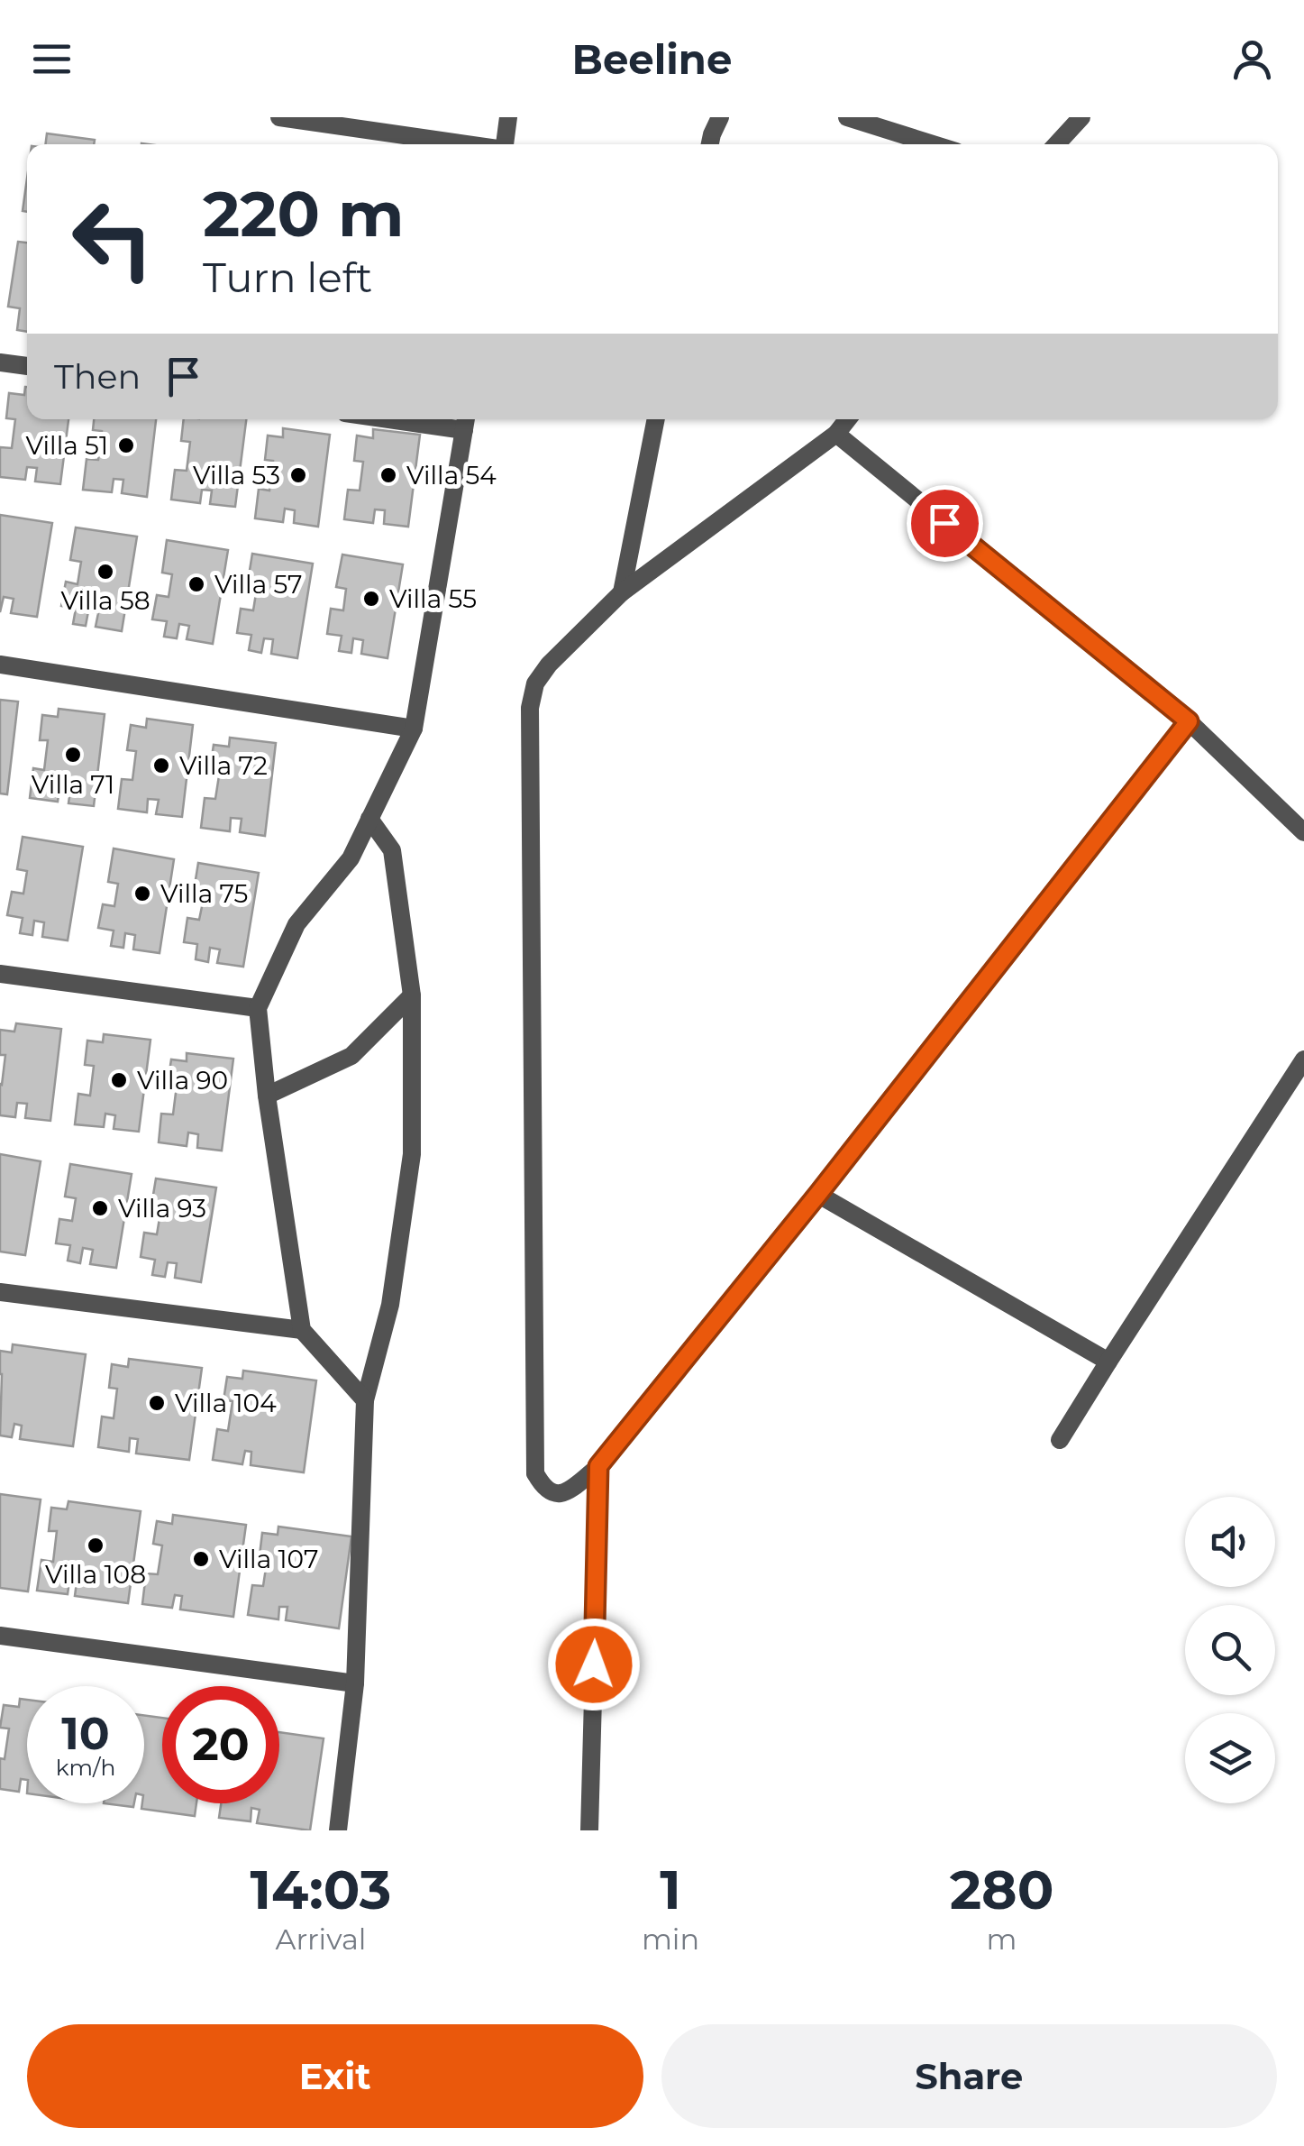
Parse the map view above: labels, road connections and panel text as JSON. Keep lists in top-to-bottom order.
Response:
{
  "places": [
    "Villa 51",
    "Villa 53",
    "Villa 54",
    "Villa 58",
    "Villa 57",
    "Villa 55",
    "Villa 71",
    "Villa 72",
    "Villa 75",
    "Villa 90",
    "Villa 93",
    "Villa 104",
    "Villa 108",
    "Villa 107"
  ],
  "page": {
    "header": "Beeline",
    "turn": ["220 m", "Turn left"],
    "then": "Then",
    "speed": "10 km/h",
    "limit": "20",
    "eta": [
      "14:03",
      "Arrival",
      "1",
      "min",
      "280",
      "m"
    ],
    "buttons": ["Exit", "Share"]
  }
}
